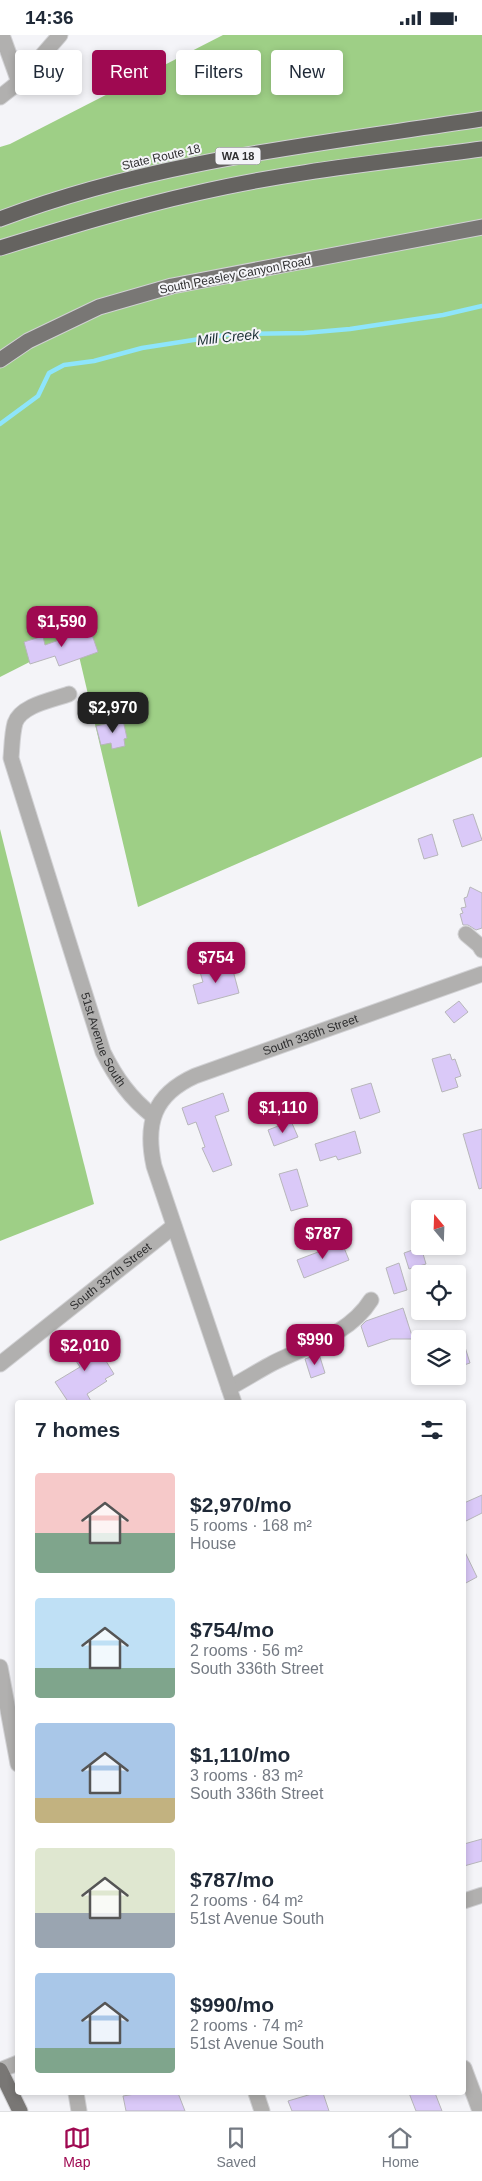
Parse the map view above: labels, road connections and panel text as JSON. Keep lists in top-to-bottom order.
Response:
{
  "streets": {
    "highway": ["WA 18", "State Route 18"],
    "main road": ["South Peasley Canyon Road"],
    "street": ["South 336th Street", "51st Avenue South", "South 337th Street"]
  },
  "crossings": [
    ["South 336th Street", "51st Avenue South"]
  ],
  "water": ["Mill Creek"],
  "north": "top",
  "page": {
    "status": "14:36",
    "chip": [
      "Buy",
      "Rent",
      "Filters",
      "New"
    ],
    "price": [
      "$1,590",
      "$2,970",
      "$754",
      "$1,110",
      "$787",
      "$990",
      "$2,010"
    ],
    "heading": "7 homes",
    "list": [
      {
        "name": "$2,970/mo",
        "note": "5 rooms · 168 m² · House"
      },
      {
        "name": "$754/mo",
        "note": "2 rooms · 56 m² · South 336th Street"
      },
      {
        "name": "$1,110/mo",
        "note": "3 rooms · 83 m² · South 336th Street"
      },
      {
        "name": "$787/mo",
        "note": "2 rooms · 64 m² · 51st Avenue South"
      },
      {
        "name": "$990/mo",
        "note": "2 rooms · 74 m² · 51st Avenue South"
      }
    ],
    "tabs": ["Map", "Saved", "Home"]
  }
}
